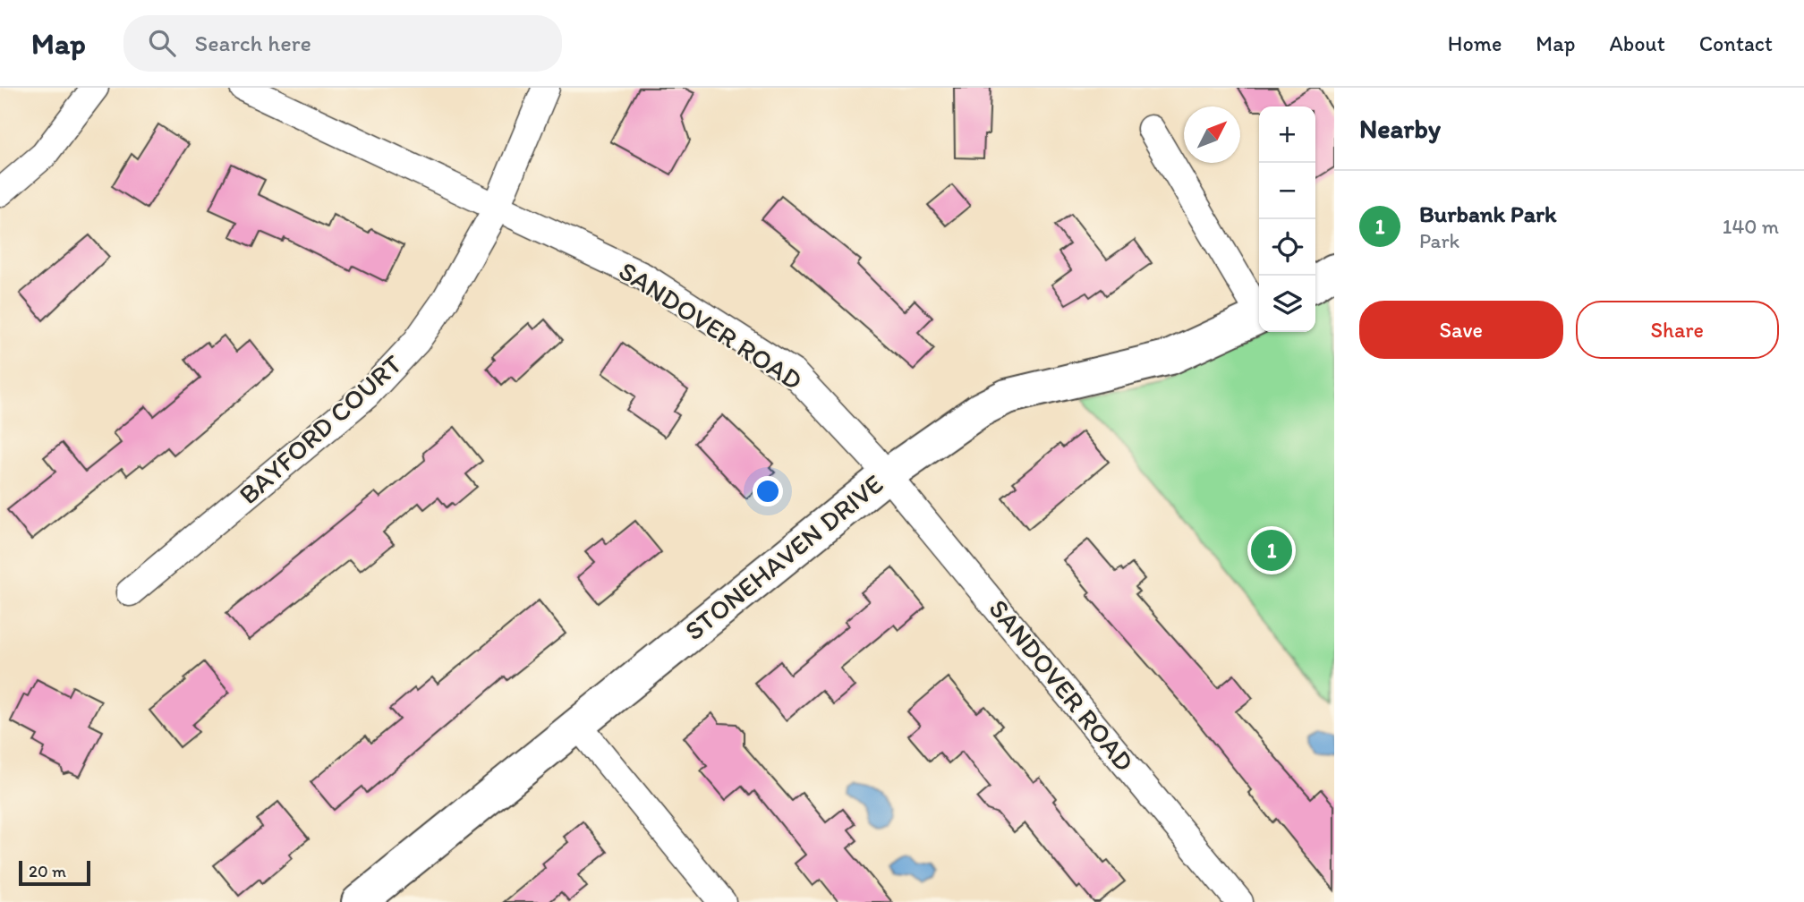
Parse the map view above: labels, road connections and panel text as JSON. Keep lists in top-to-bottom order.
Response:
{
  "streets": {
    "street": ["SANDOVER ROAD", "BAYFORD COURT", "STONEHAVEN DRIVE"]
  },
  "crossings": [
    ["SANDOVER ROAD", "BAYFORD COURT"],
    ["SANDOVER ROAD", "STONEHAVEN DRIVE"]
  ],
  "scale_bar": "20 m",
  "north": "top right",
  "page": {
    "header": "Map",
    "search": "Search here",
    "nav": [
      "Home",
      "Map",
      "About",
      "Contact"
    ],
    "heading": "Nearby",
    "map_buttons": ["+", "−"],
    "list": [
      {
        "mark": "1",
        "name": "Burbank Park",
        "note": "Park",
        "value": "140 m"
      }
    ],
    "buttons": ["Save", "Share"],
    "pins": "1",
    "scale": "20 m"
  }
}
